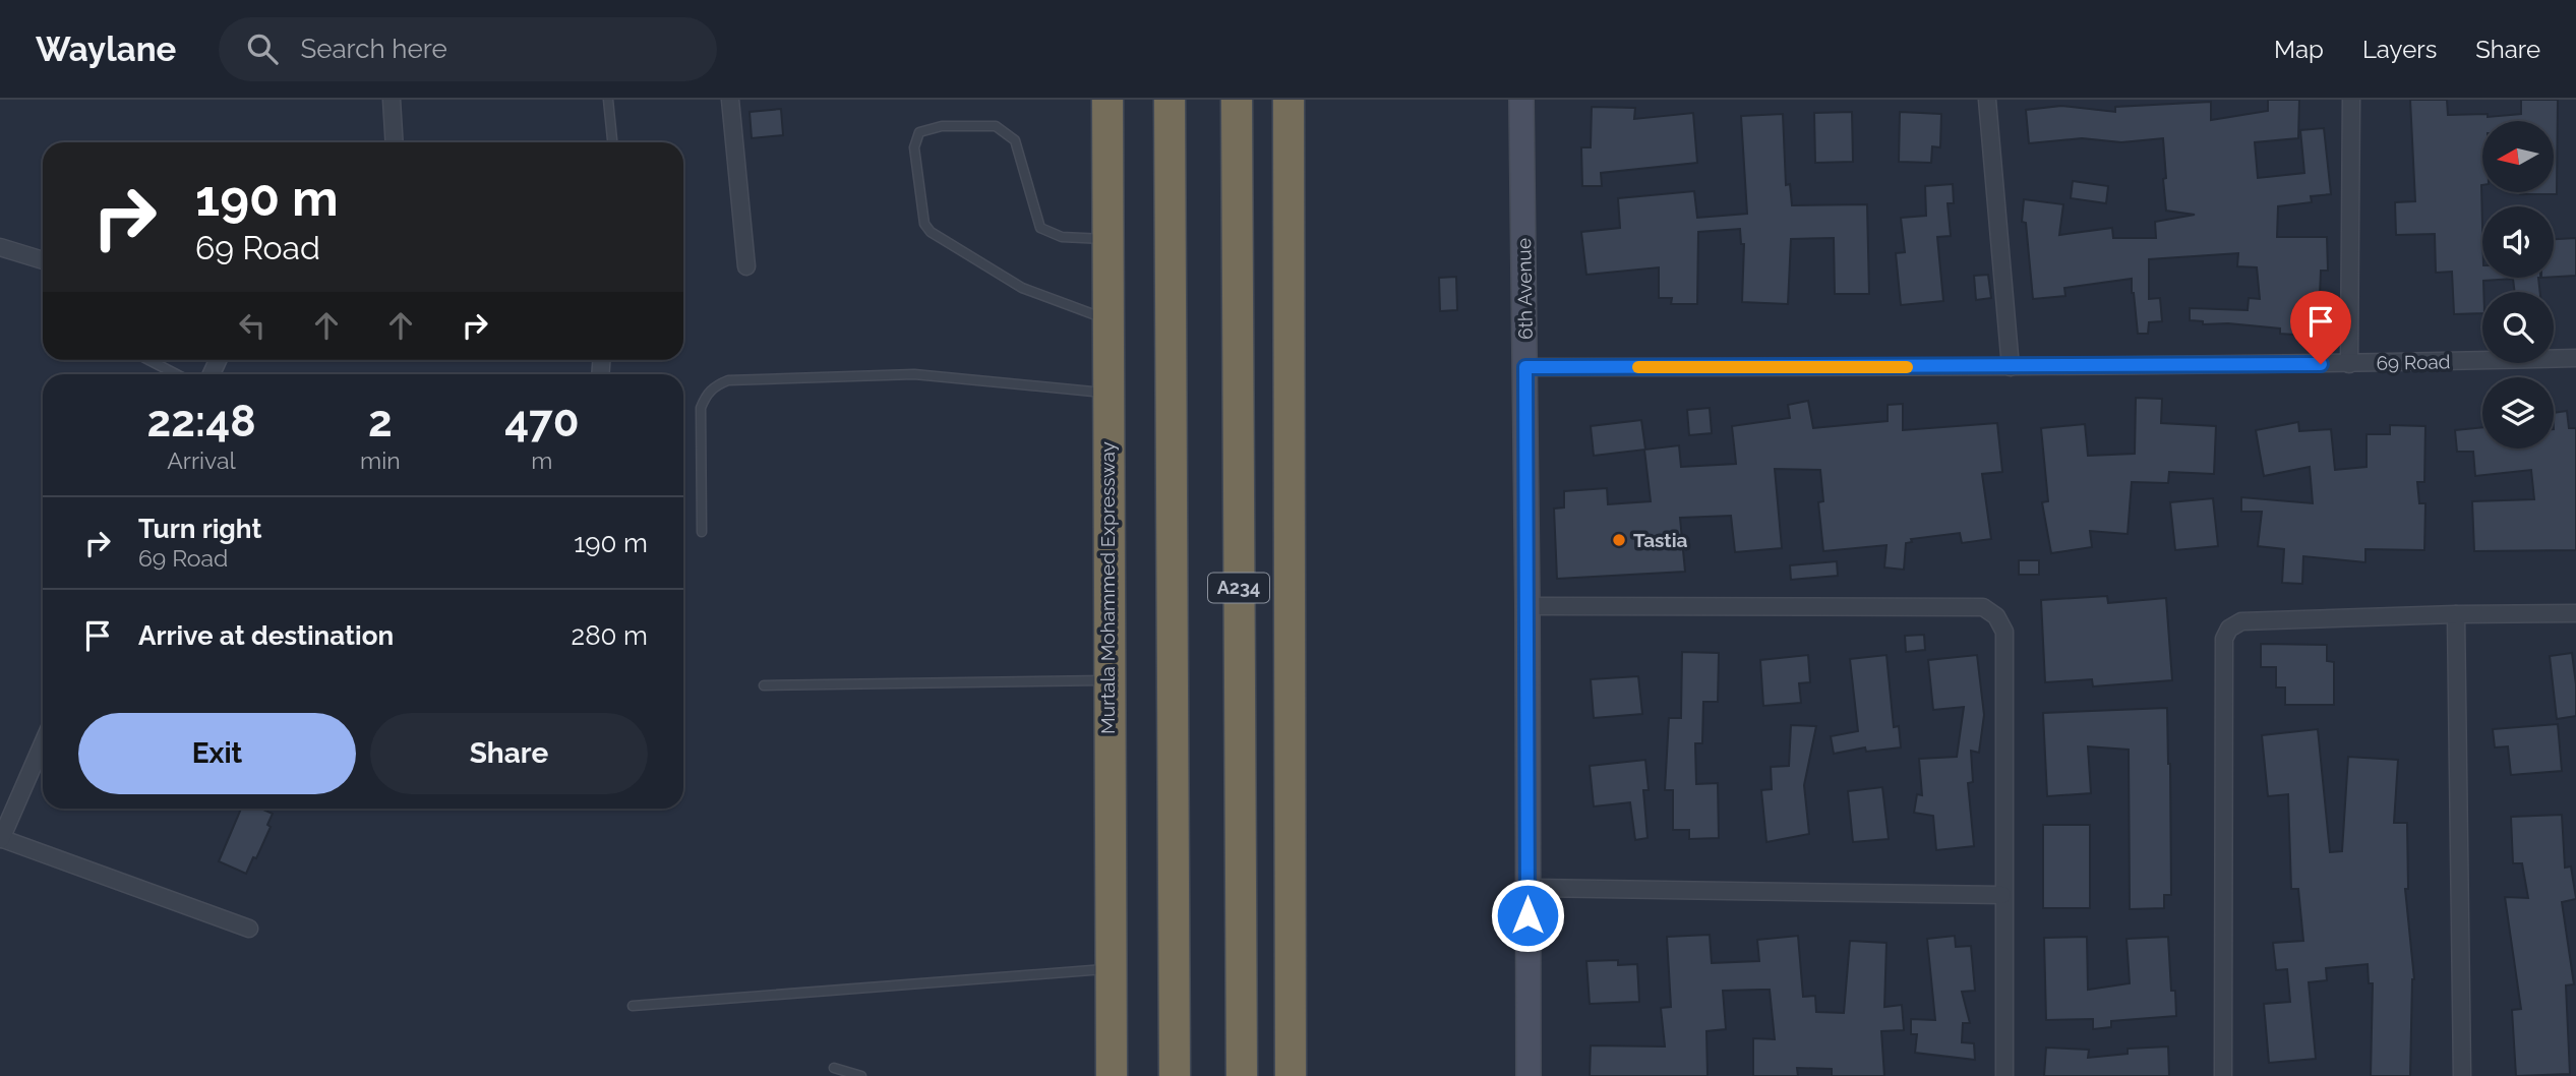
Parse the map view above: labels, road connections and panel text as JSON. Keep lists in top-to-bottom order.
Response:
{
  "streets": {
    "highway": ["Murtala Mohammed Expressway", "A234"],
    "street": ["6th Avenue", "69 Road"]
  },
  "crossings": [
    ["6th Avenue", "69 Road"]
  ],
  "places": ["Tastia"],
  "north": "left",
  "page": {
    "header": "Waylane",
    "search": "Search here",
    "nav": ["Map", "Layers", "Share"],
    "turn": ["190 m", "69 Road"],
    "eta": [
      "22:48",
      "Arrival",
      "2",
      "min",
      "470",
      "m"
    ],
    "list": [
      {
        "name": "Turn right",
        "note": "69 Road",
        "value": "190 m"
      },
      {
        "name": "Arrive at destination",
        "value": "280 m"
      }
    ],
    "buttons": ["Exit", "Share"]
  }
}
